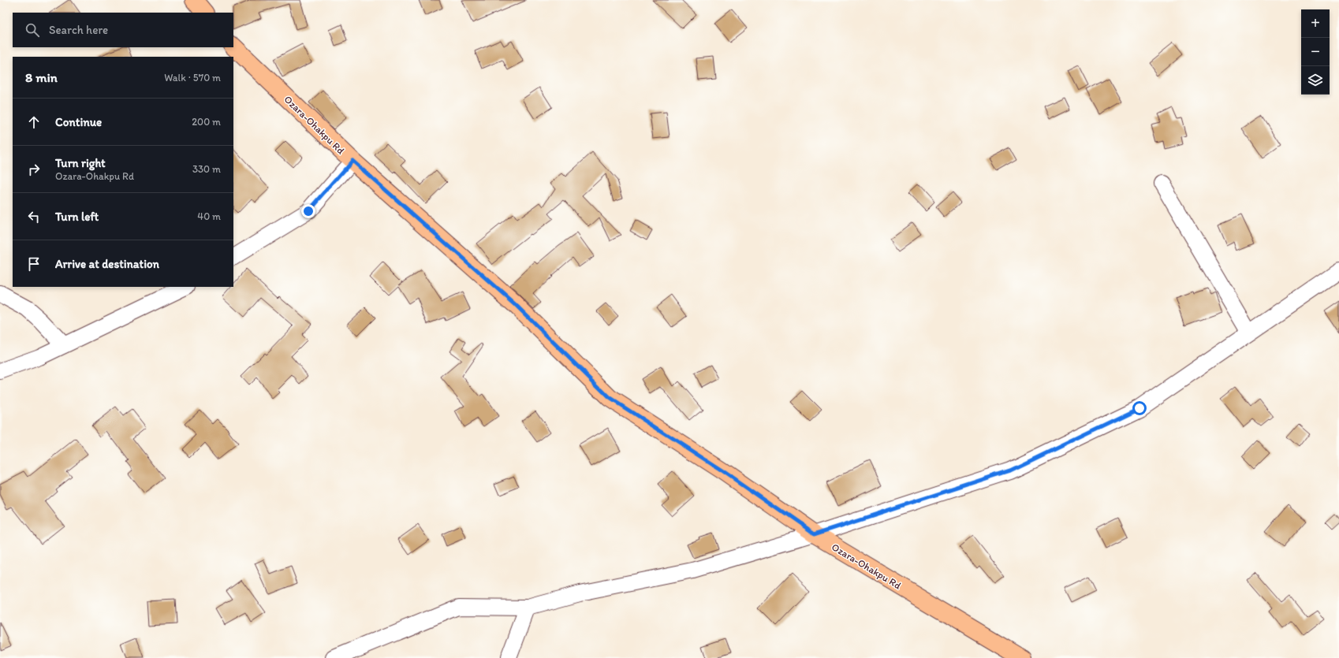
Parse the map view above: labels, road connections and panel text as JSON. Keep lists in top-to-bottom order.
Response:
{
  "streets": {
    "main road": ["Ozara-Ohakpu Rd"]
  },
  "page": {
    "map_buttons": ["+", "−"],
    "search": "Search here",
    "heading": ["8 min", "Walk · 570 m"],
    "list": [
      ["Continue", "200 m"],
      ["Turn right", "Ozara-Ohakpu Rd", "330 m"],
      ["Turn left", "40 m"],
      "Arrive at destination"
    ]
  }
}
